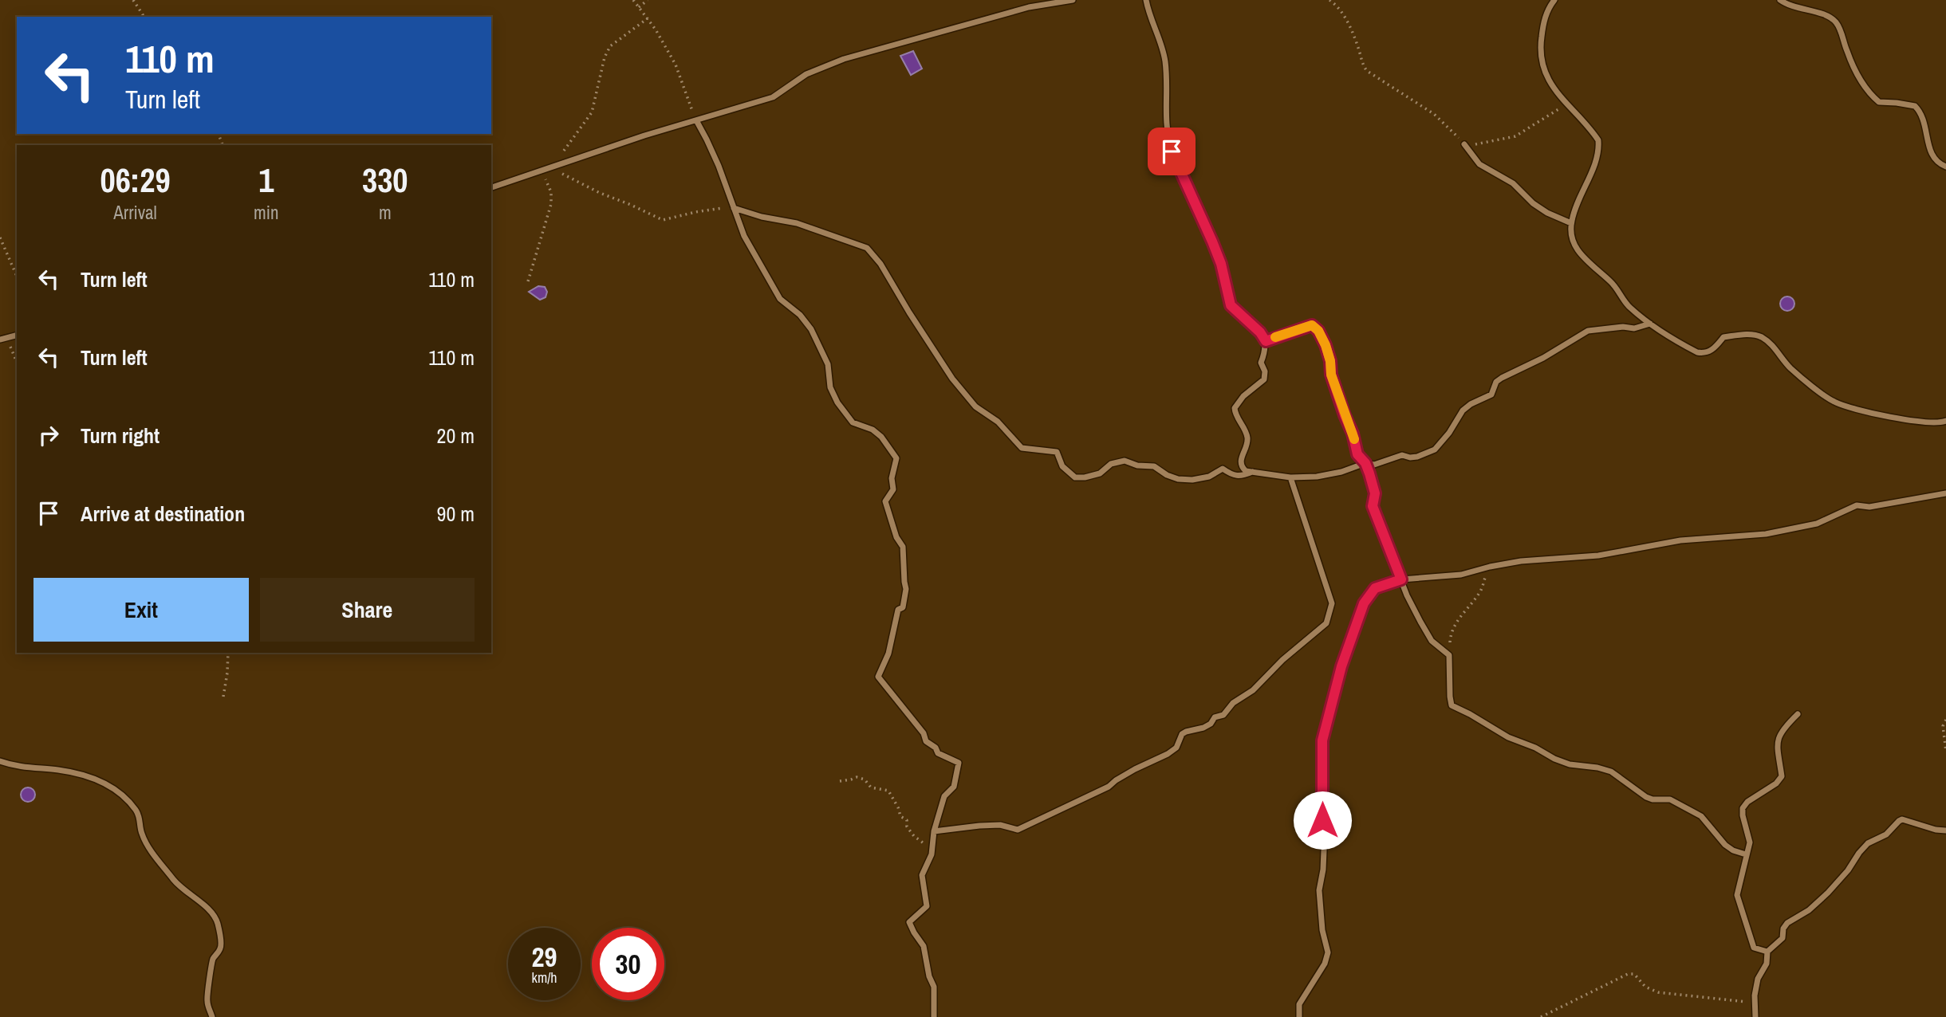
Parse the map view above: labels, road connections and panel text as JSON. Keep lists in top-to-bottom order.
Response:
{
  "page": {
    "turn": ["110 m", "Turn left"],
    "eta": [
      "06:29",
      "Arrival",
      "1",
      "min",
      "330",
      "m"
    ],
    "list": [
      {
        "name": "Turn left",
        "value": "110 m"
      },
      {
        "name": "Turn left",
        "value": "110 m"
      },
      {
        "name": "Turn right",
        "value": "20 m"
      },
      {
        "name": "Arrive at destination",
        "value": "90 m"
      }
    ],
    "buttons": ["Exit", "Share"],
    "speed": "29 km/h",
    "limit": "30"
  }
}
